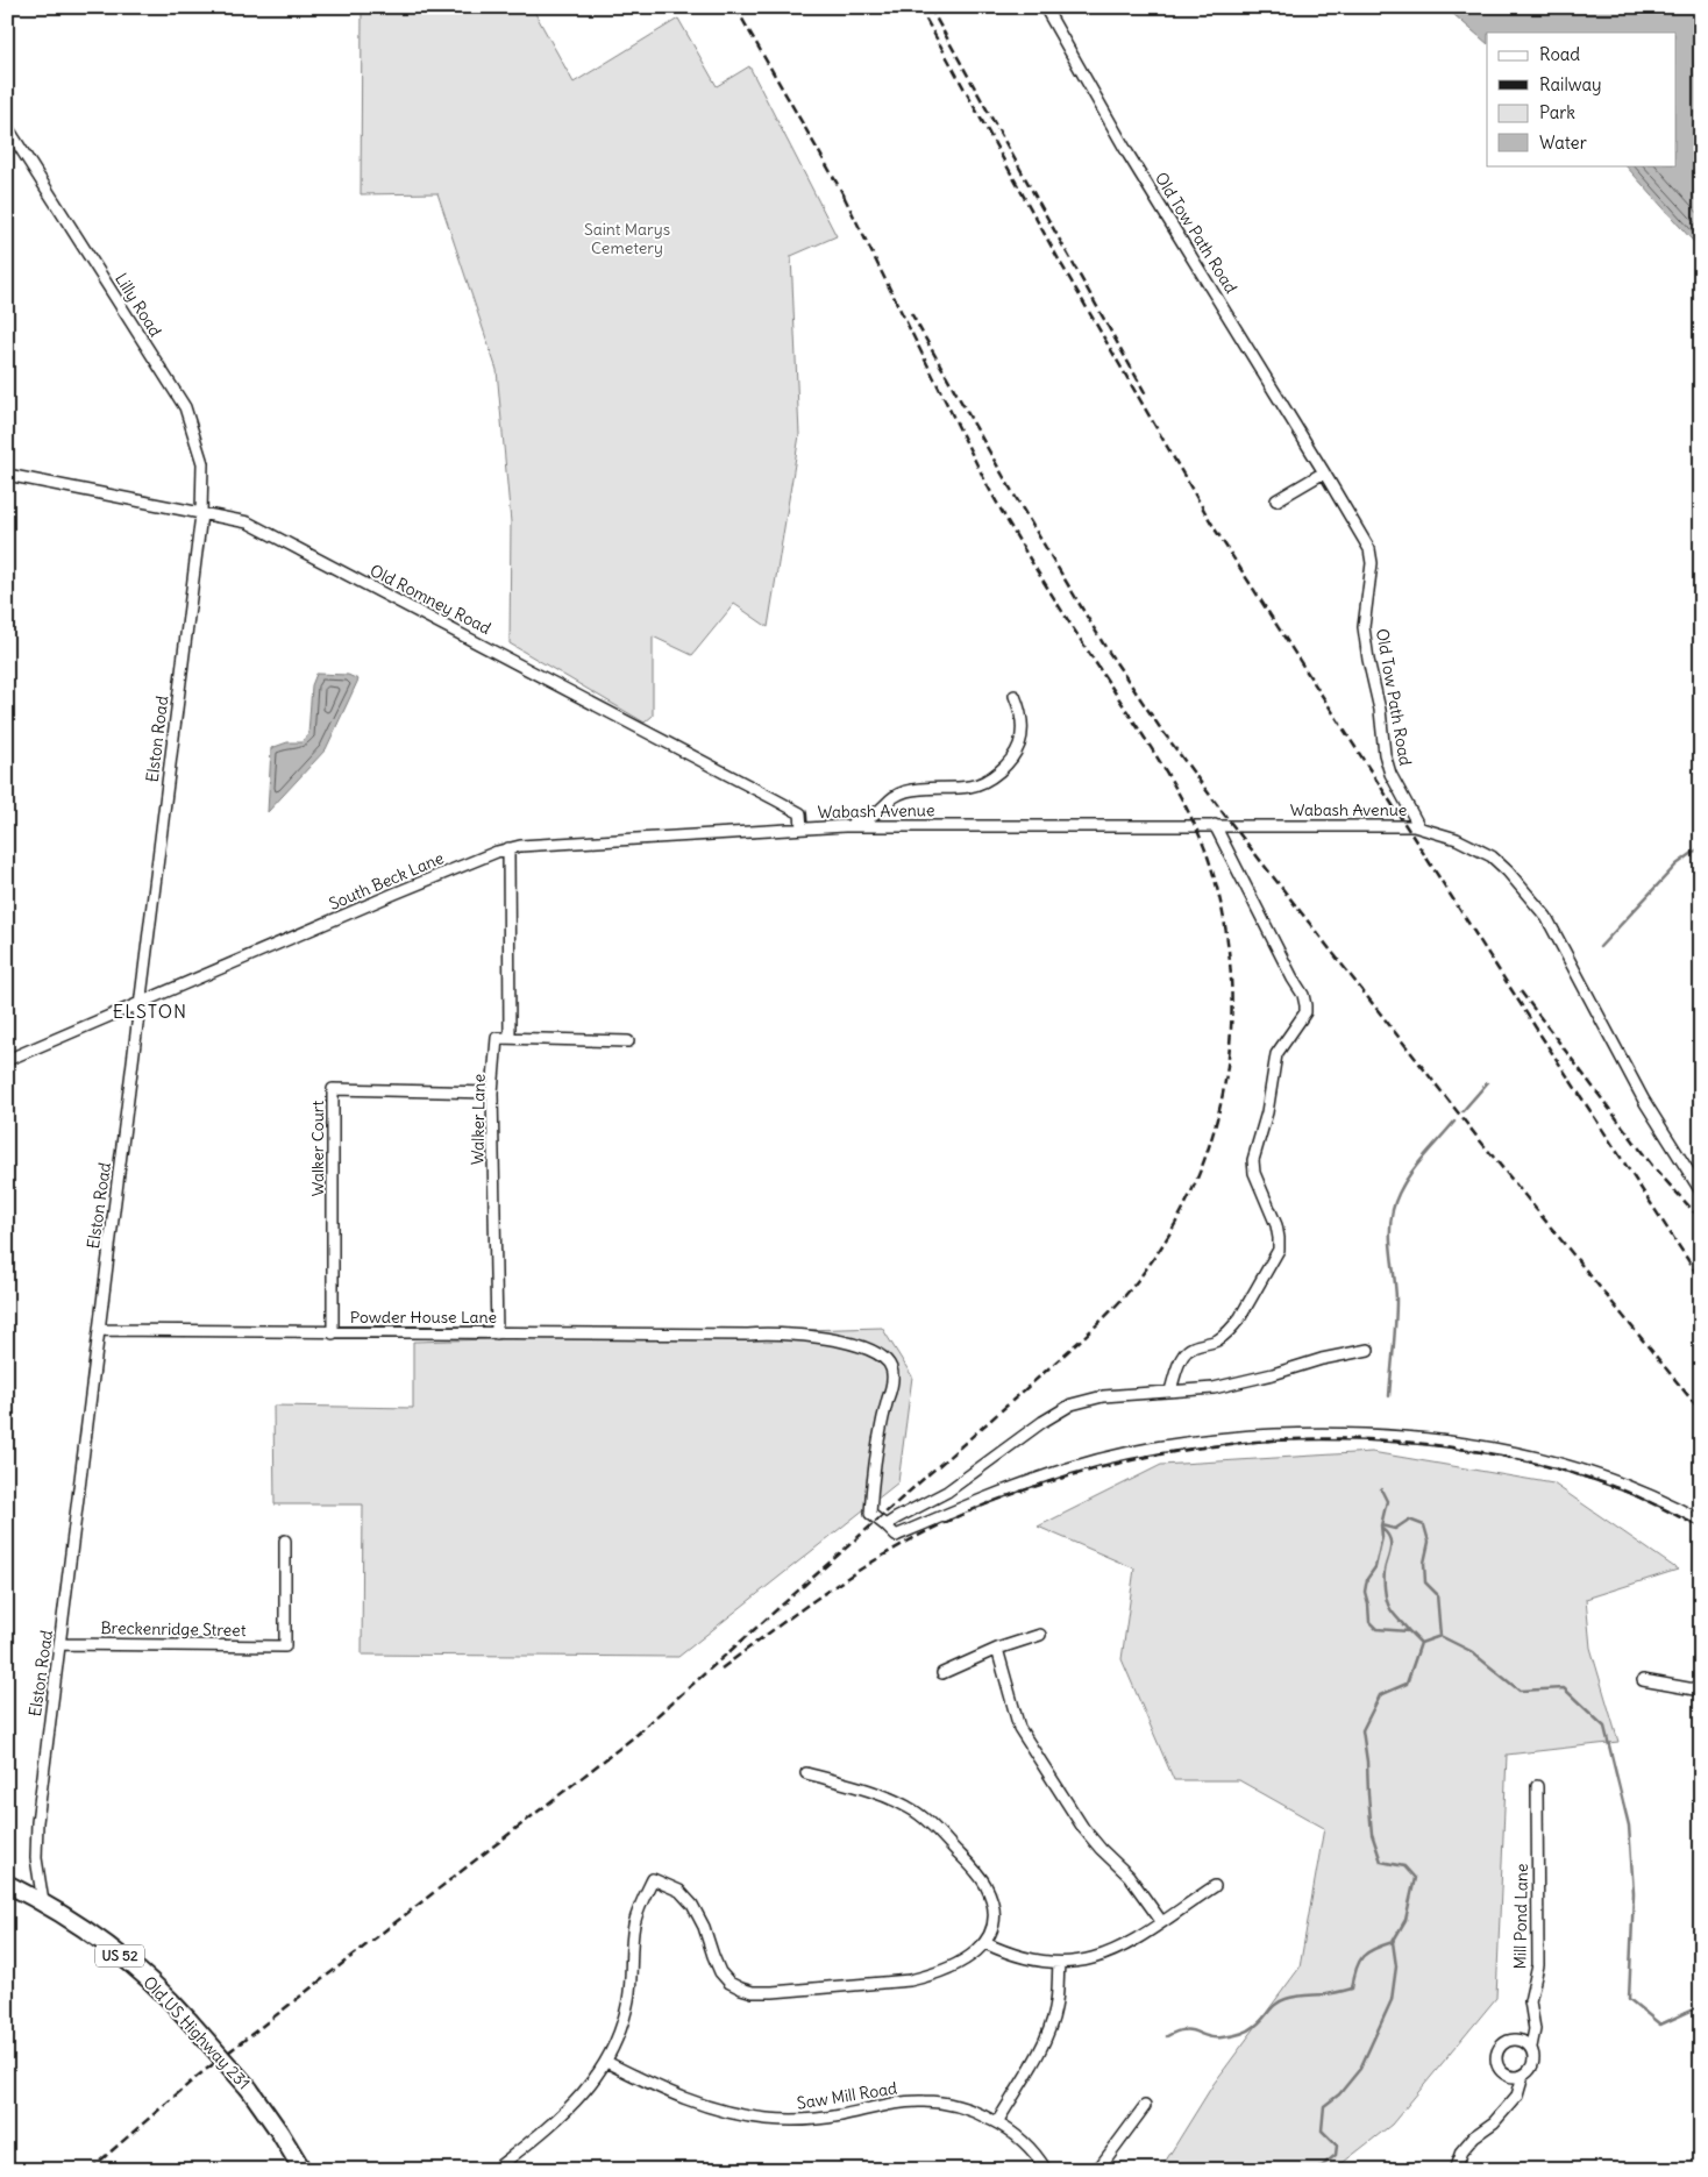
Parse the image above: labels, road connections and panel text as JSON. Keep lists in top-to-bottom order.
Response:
{
  "streets": {
    "main road": ["US 52", "Old US Highway 231"],
    "street": [
      "Old Tow Path Road",
      "Lilly Road",
      "Old Romney Road",
      "Elston Road",
      "Wabash Avenue",
      "South Beck Lane",
      "Walker Lane",
      "Walker Court",
      "Powder House Lane",
      "Breckenridge Street",
      "Mill Pond Lane",
      "Saw Mill Road"
    ]
  },
  "crossings": [
    ["Old Tow Path Road", "Wabash Avenue"],
    ["Lilly Road", "Old Romney Road"],
    ["Lilly Road", "Elston Road"],
    ["Old Romney Road", "Elston Road"],
    ["Old Romney Road", "Wabash Avenue"],
    ["Old Romney Road", "South Beck Lane"],
    ["Elston Road", "South Beck Lane"],
    ["Elston Road", "Powder House Lane"],
    ["Elston Road", "Breckenridge Street"],
    ["Elston Road", "Old US Highway 231"],
    ["Wabash Avenue", "South Beck Lane"],
    ["Walker Lane", "Walker Court"],
    ["Walker Lane", "Powder House Lane"],
    ["Walker Court", "Powder House Lane"]
  ],
  "districts": ["ELSTON"],
  "parks": ["Saint Marys Cemetery"],
  "legend": [
    "Road",
    "Railway",
    "Park",
    "Water"
  ]
}
